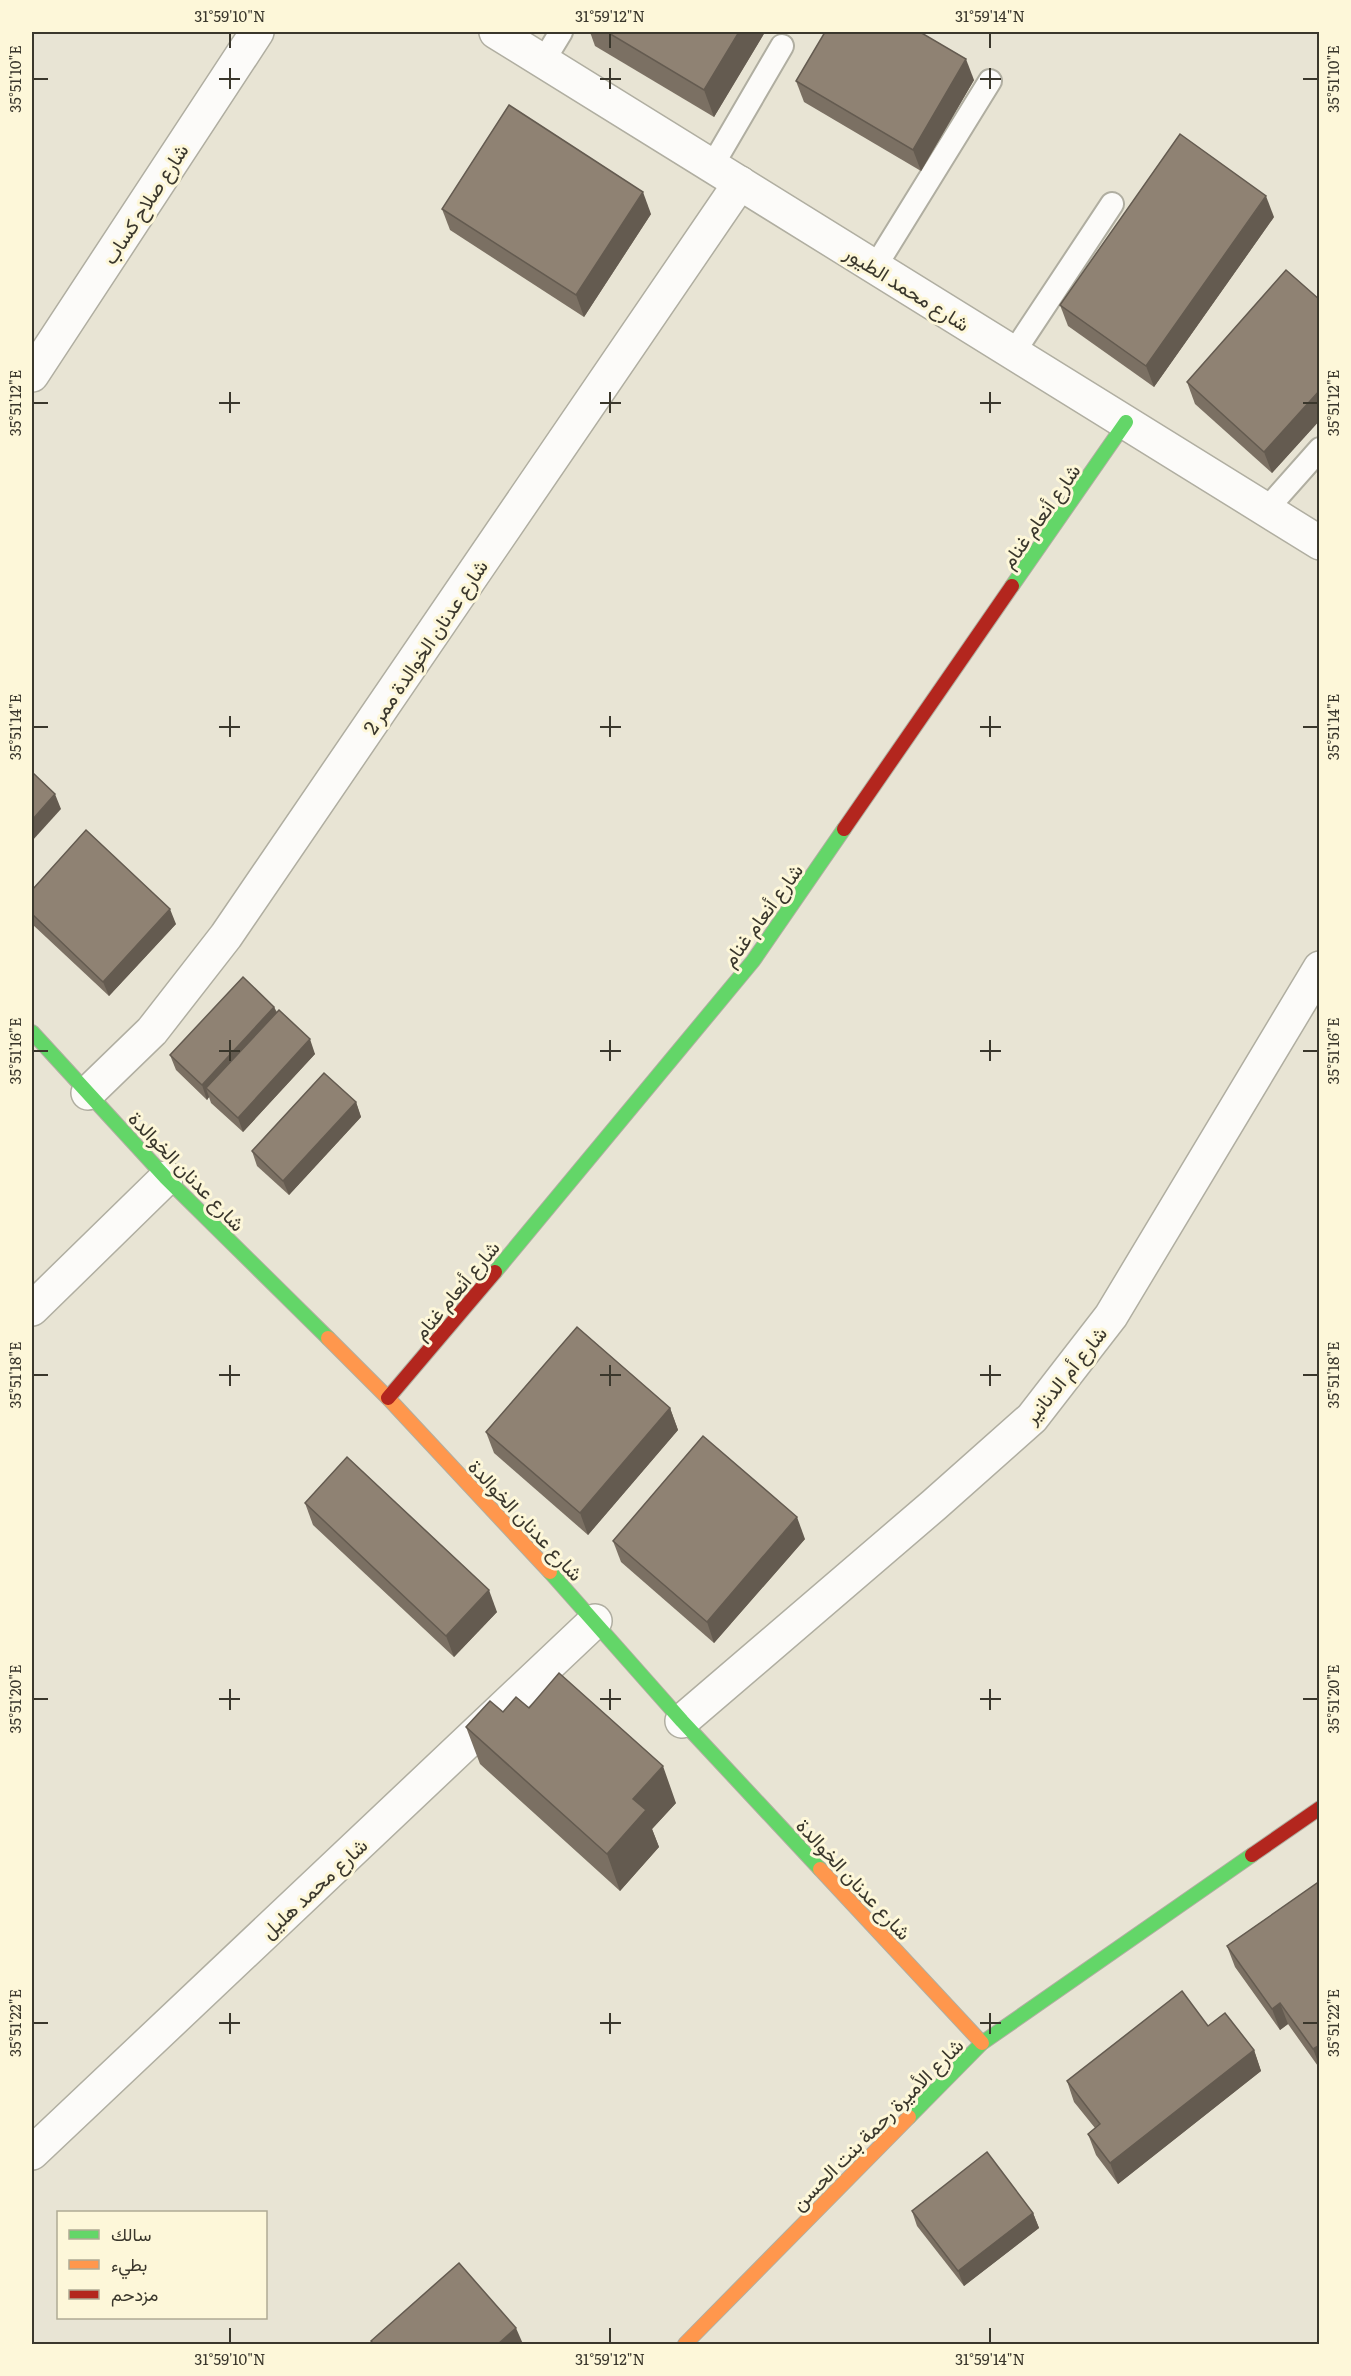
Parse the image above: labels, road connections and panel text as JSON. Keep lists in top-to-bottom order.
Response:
{
  "streets": {
    "street": [
      "شارع صلاح كساب",
      "شارع محمد الطيور",
      "شارع أنعام غنام",
      "شارع عدنان الخوالدة ممر 2",
      "شارع عدنان الخوالدة",
      "شارع أم الدنانير",
      "شارع محمد هليل",
      "شارع الأميرة رحمة بنت الحسن"
    ]
  },
  "crossings": [
    ["شارع محمد الطيور", "شارع أنعام غنام"],
    ["شارع محمد الطيور", "شارع عدنان الخوالدة ممر 2"],
    ["شارع أنعام غنام", "شارع عدنان الخوالدة"],
    ["شارع عدنان الخوالدة ممر 2", "شارع عدنان الخوالدة"],
    ["شارع عدنان الخوالدة", "شارع أم الدنانير"],
    ["شارع عدنان الخوالدة", "شارع محمد هليل"],
    ["شارع عدنان الخوالدة", "شارع الأميرة رحمة بنت الحسن"]
  ],
  "legend": ["سالك", "بطيء", "مزدحم"],
  "coordinates": [
    "31°59'10\"N",
    "31°59'12\"N",
    "31°59'14\"N",
    "35°51'10\"E",
    "35°51'12\"E",
    "35°51'14\"E",
    "35°51'16\"E",
    "35°51'18\"E",
    "35°51'20\"E",
    "35°51'22\"E"
  ]
}
